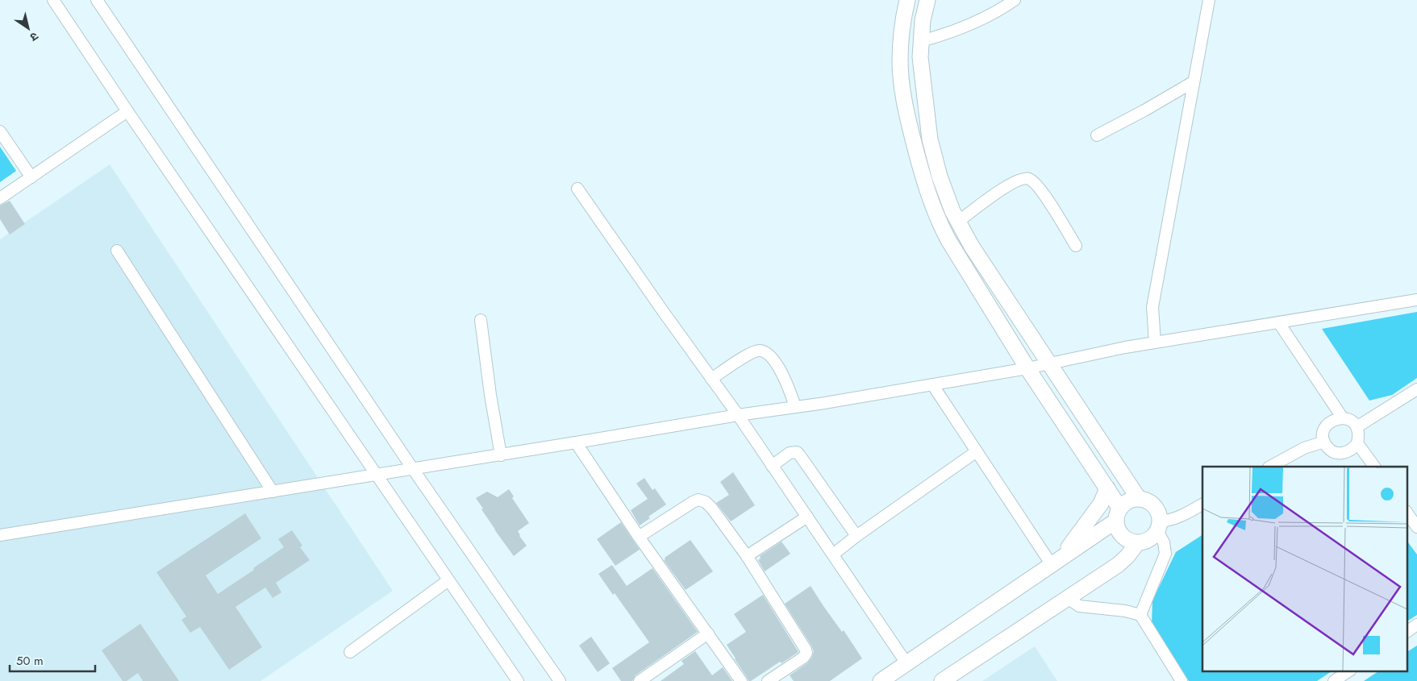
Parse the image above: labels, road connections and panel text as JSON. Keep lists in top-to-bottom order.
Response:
{
  "scale_bar": "50 m",
  "north": "bottom right"
}
